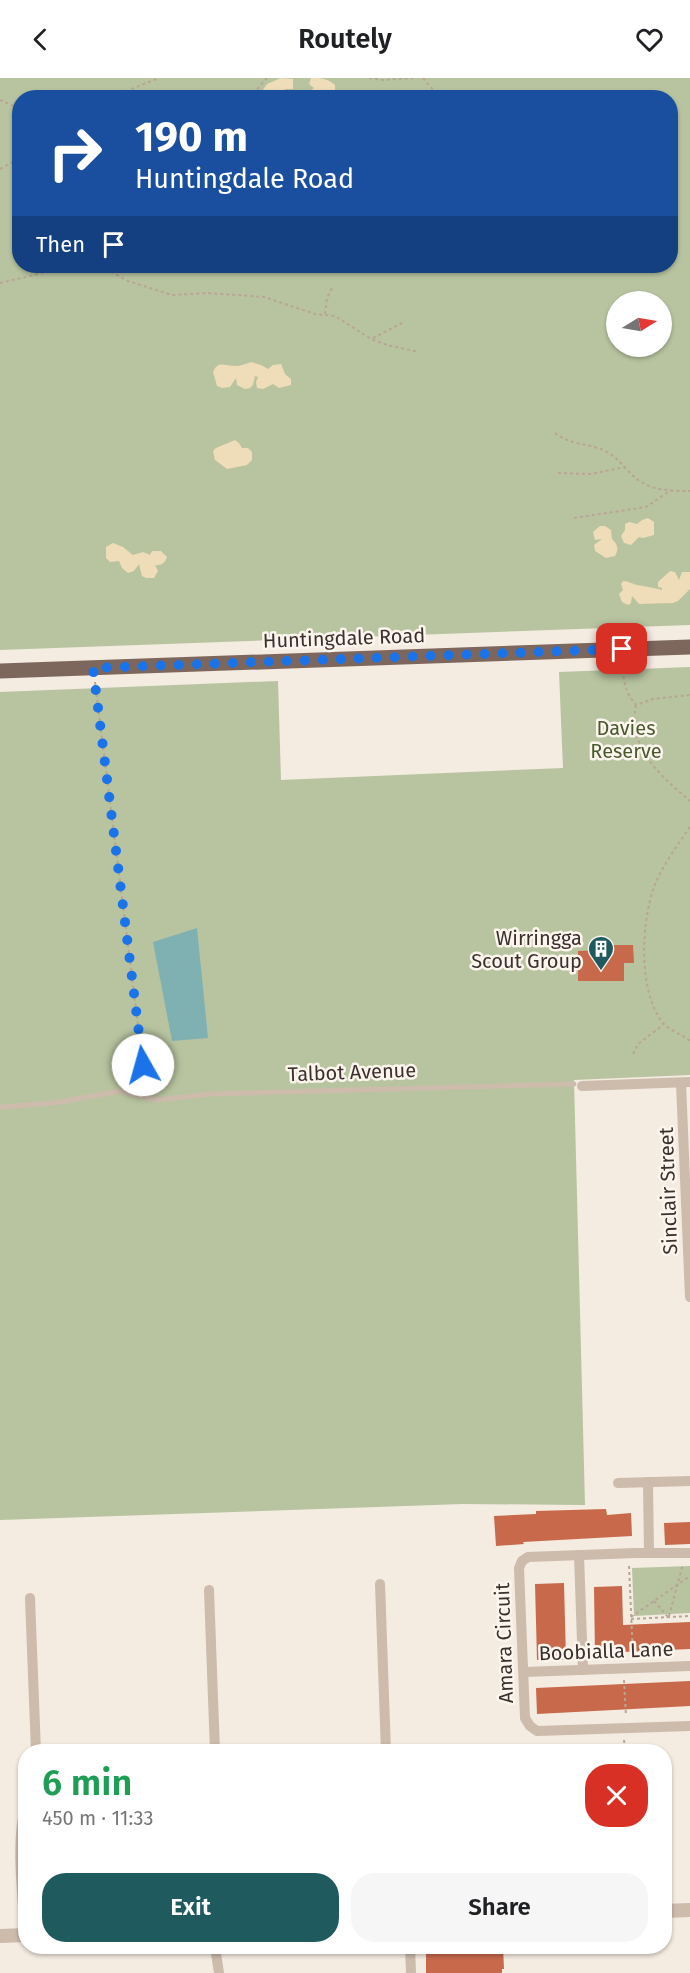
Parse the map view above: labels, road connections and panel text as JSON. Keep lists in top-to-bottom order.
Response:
{
  "streets": {
    "main road": ["Huntingdale Road"],
    "street": [
      "Talbot Avenue",
      "Sinclair Street",
      "Amara Circuit",
      "Boobialla Lane"
    ]
  },
  "crossings": [
    ["Talbot Avenue", "Sinclair Street"],
    ["Amara Circuit", "Boobialla Lane"]
  ],
  "parks": ["Davies Reserve"],
  "places": {
    "building": ["Wirringga Scout Group"]
  },
  "north": "right",
  "page": {
    "header": "Routely",
    "turn": ["190 m", "Huntingdale Road"],
    "then": "Then",
    "heading": ["6 min", "450 m · 11:33"],
    "buttons": ["Exit", "Share"]
  }
}
